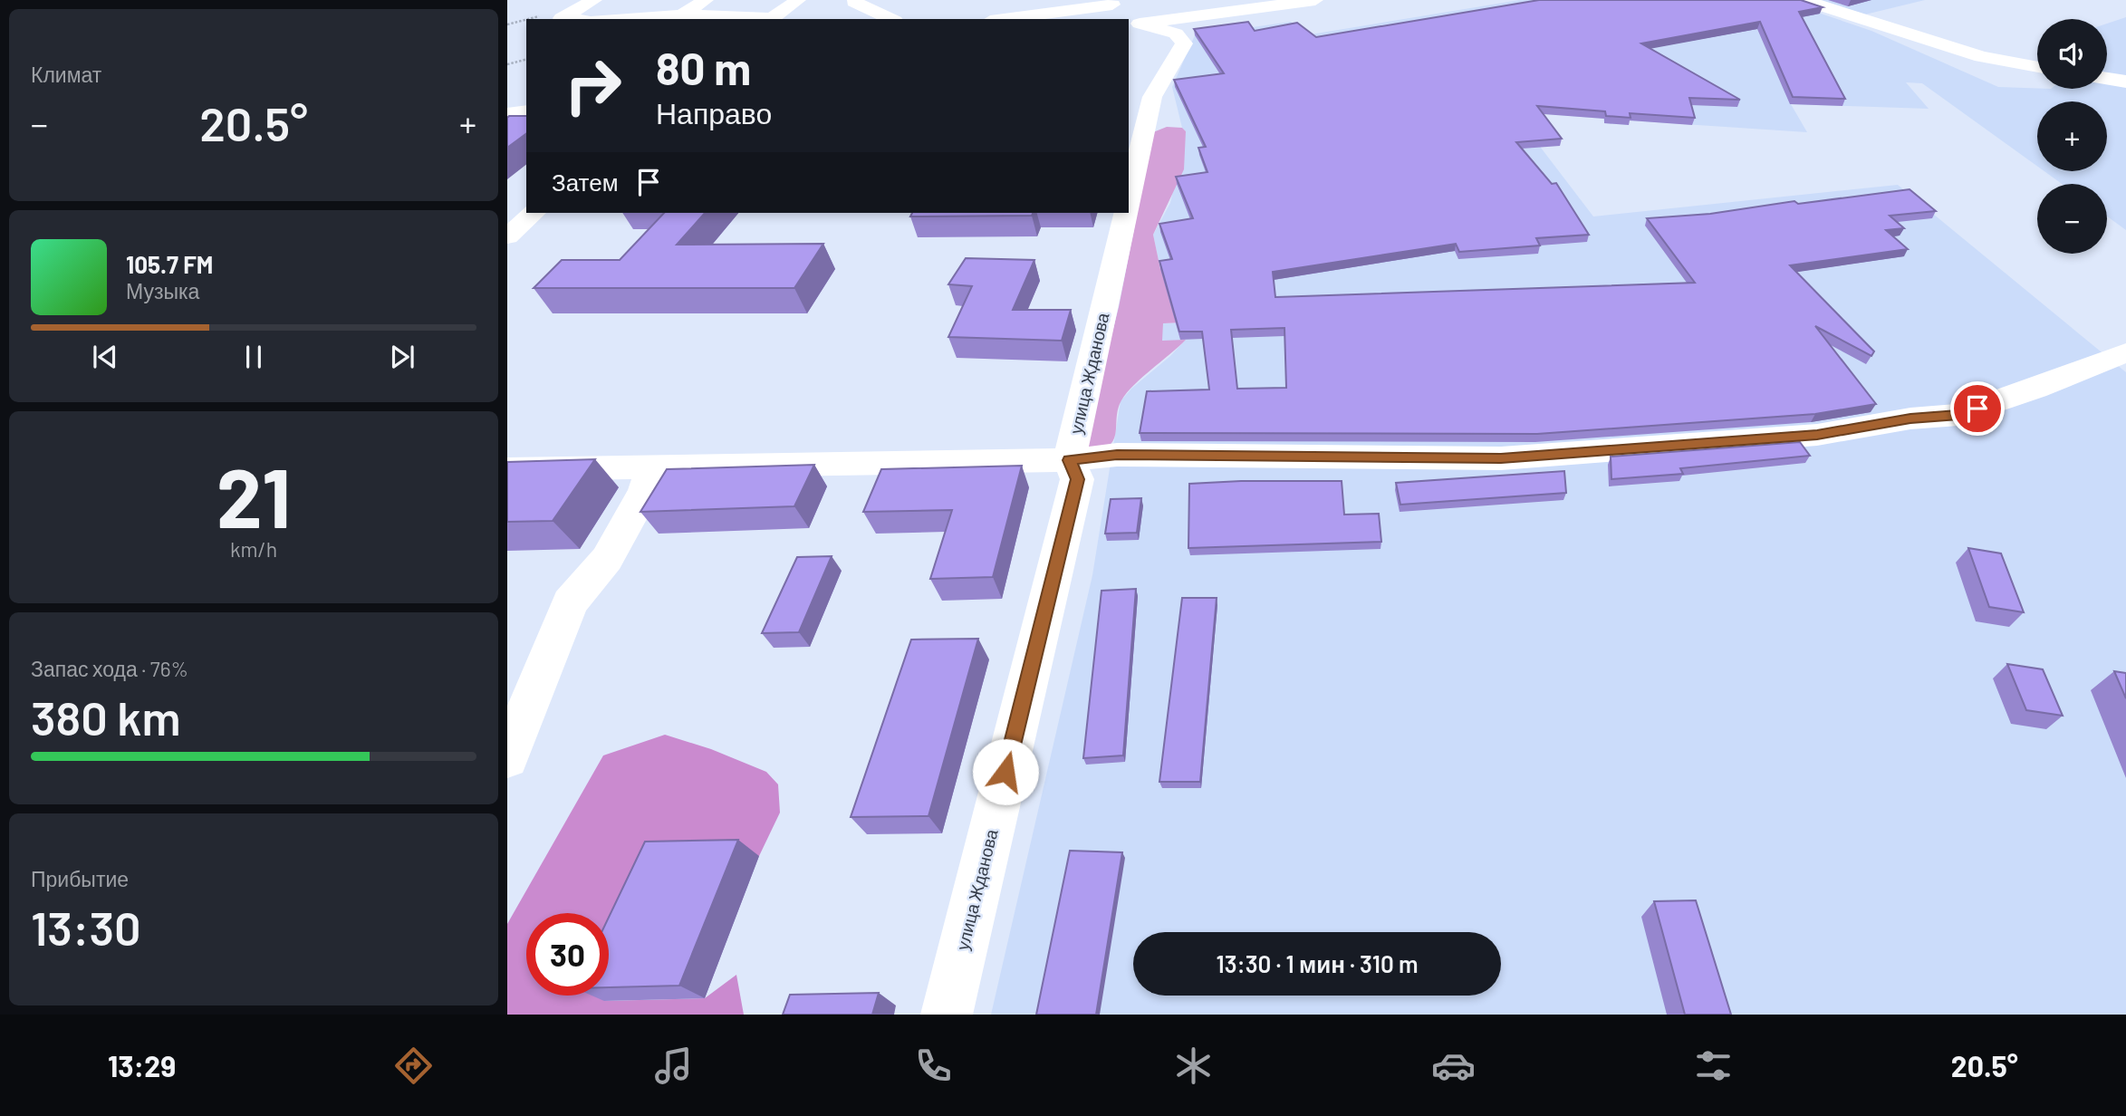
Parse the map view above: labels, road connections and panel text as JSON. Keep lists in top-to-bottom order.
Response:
{
  "streets": {
    "street": ["улица Жданова"]
  },
  "page": {
    "tile": [
      "Климат",
      ["21", "km/h"],
      ["Запас хода · 76%", "380 km"],
      ["Прибытие", "13:30"]
    ],
    "map_buttons": ["+", "−"],
    "turn": ["80 m", "Направо"],
    "heat": ["−", "20.5°", "+"],
    "then": "Затем",
    "song": ["105.7 FM", "Музыка"],
    "limit": "30",
    "trip": "13:30 · 1 мин · 310 m",
    "tabs": ["13:29", "20.5°"]
  }
}
